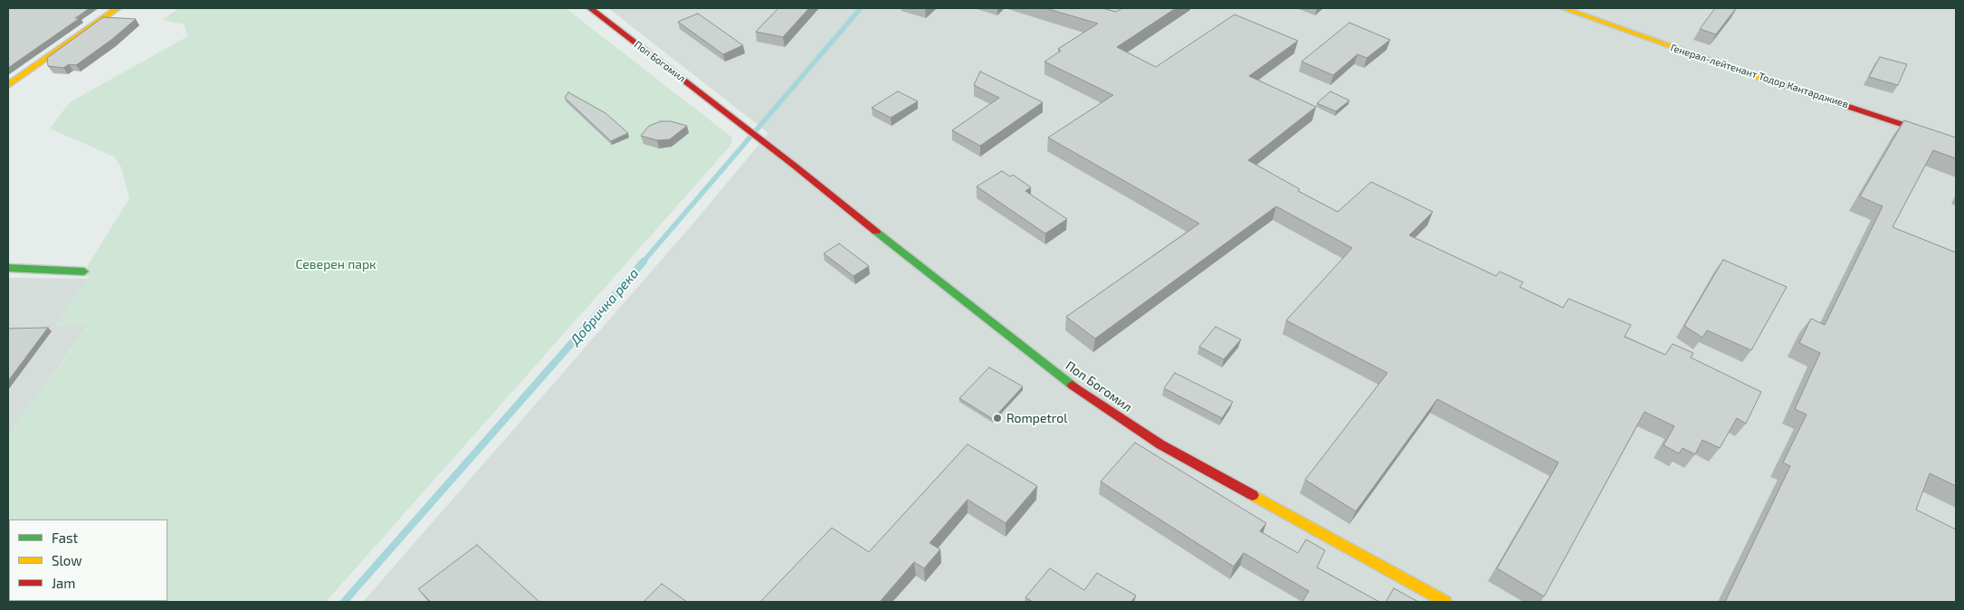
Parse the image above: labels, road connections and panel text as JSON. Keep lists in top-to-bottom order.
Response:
{
  "streets": {
    "street": ["Поп Богомил", "Генерал-лейтенант Тодор Кантарджиев"]
  },
  "water": ["Добричка река"],
  "parks": ["Северен парк"],
  "places": ["Rompetrol"],
  "legend": ["Fast", "Slow", "Jam"]
}
